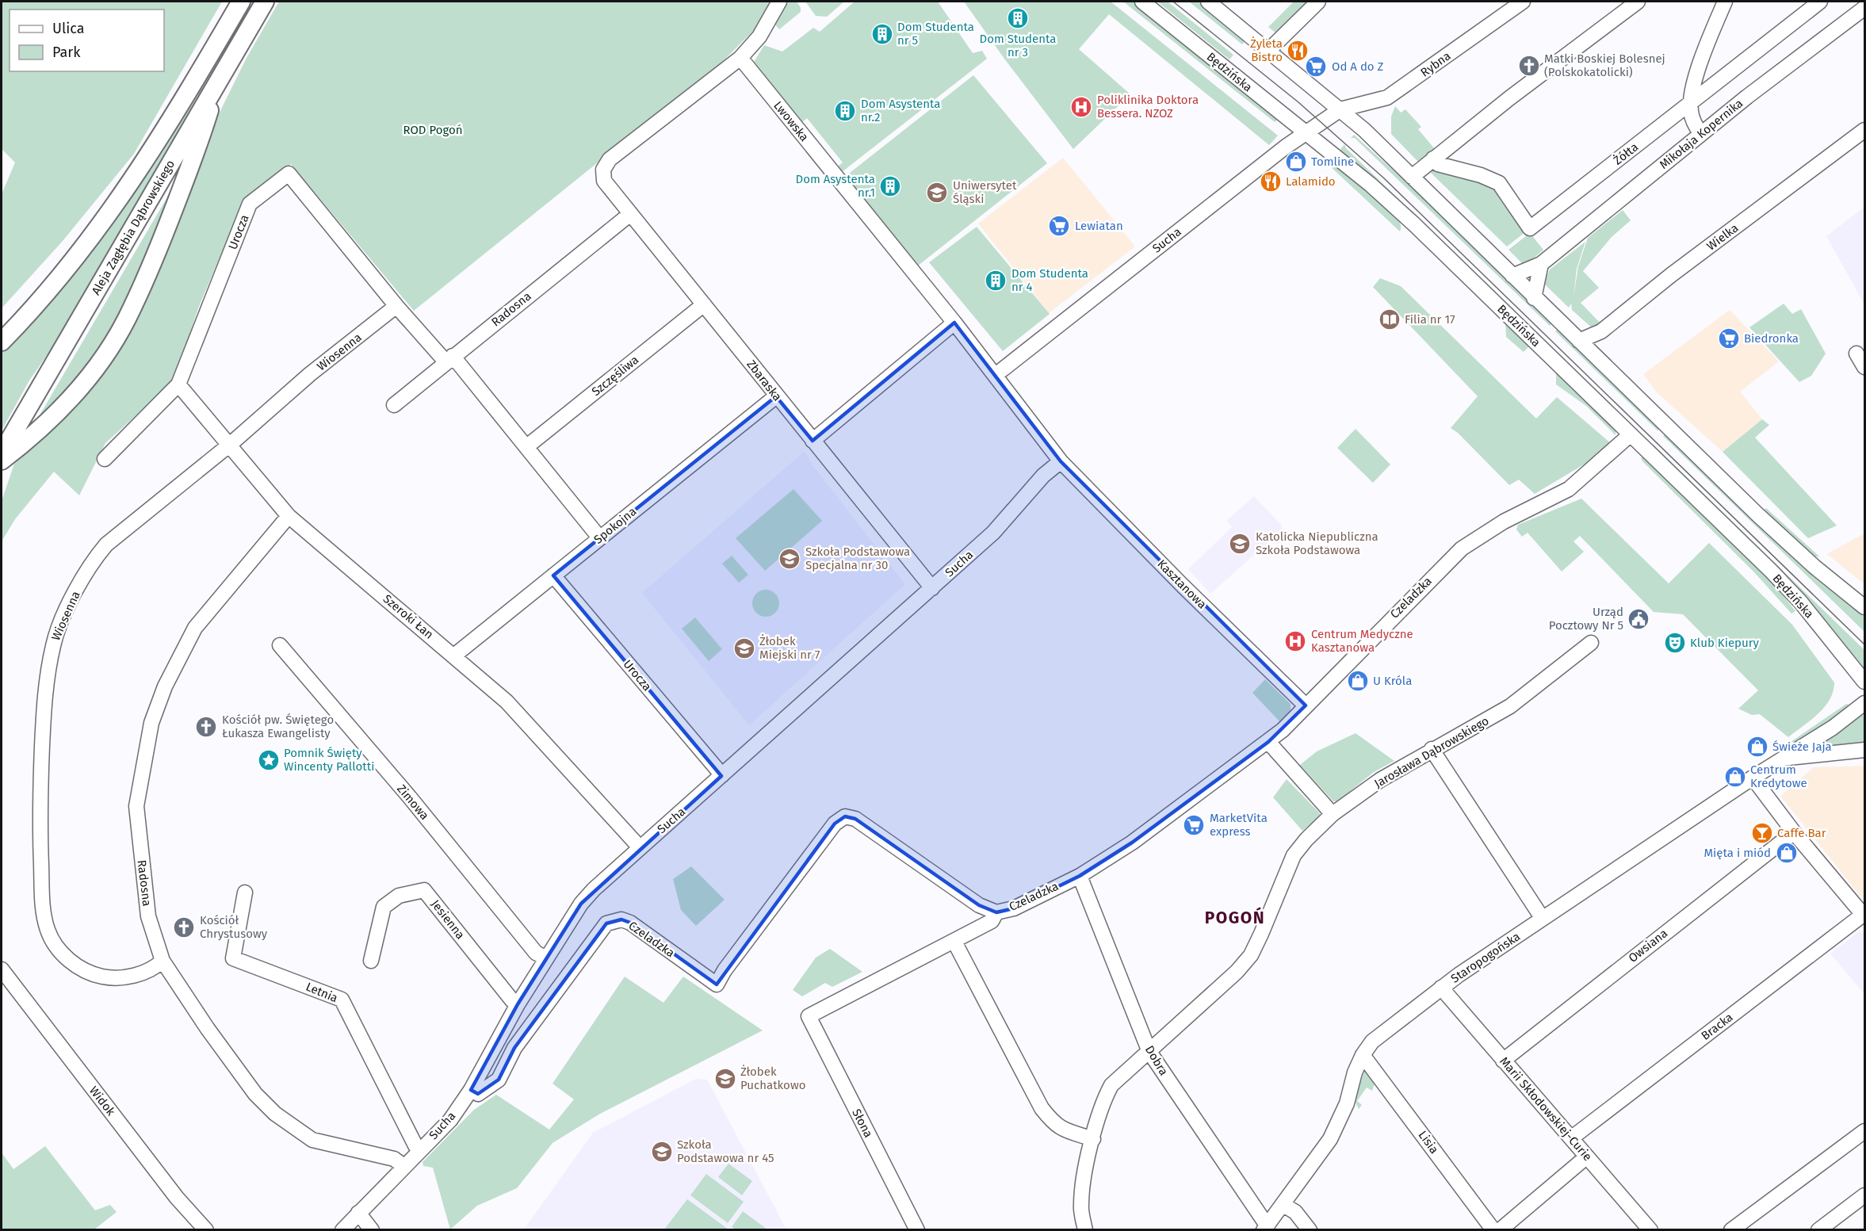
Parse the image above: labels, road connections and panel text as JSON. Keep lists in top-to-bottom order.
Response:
{
  "streets": {
    "main road": ["Aleja Zagłębia Dąbrowskiego"],
    "street": [
      "Rybna",
      "Będzińska",
      "Lwowska",
      "Mikołaja Kopernika",
      "Żółta",
      "Urocza",
      "Wielka",
      "Sucha",
      "Radosna",
      "Wiosenna",
      "Szczęśliwa",
      "Zbaraska",
      "Spokojna",
      "Kasztanowa",
      "Czeladzka",
      "Szeroki Łan",
      "Jarosława Dąbrowskiego",
      "Zimowa",
      "Jesienna",
      "Owsiana",
      "Staropogońska",
      "Letnia",
      "Bracka",
      "Dobra",
      "Widok",
      "Marii Skłodowskiej-Curie",
      "Słona",
      "Lisia"
    ]
  },
  "crossings": [
    ["Rybna", "Sucha"],
    ["Będzińska", "Sucha"],
    ["Będzińska", "Czeladzka"],
    ["Lwowska", "Sucha"],
    ["Lwowska", "Zbaraska"],
    ["Lwowska", "Kasztanowa"],
    ["Urocza", "Sucha"],
    ["Urocza", "Radosna"],
    ["Urocza", "Wiosenna"],
    ["Urocza", "Szczęśliwa"],
    ["Urocza", "Spokojna"],
    ["Urocza", "Szeroki Łan"],
    ["Sucha", "Radosna"],
    ["Sucha", "Zbaraska"],
    ["Sucha", "Kasztanowa"],
    ["Sucha", "Czeladzka"],
    ["Sucha", "Szeroki Łan"],
    ["Sucha", "Zimowa"],
    ["Sucha", "Jesienna"],
    ["Sucha", "Letnia"],
    ["Radosna", "Wiosenna"],
    ["Radosna", "Zbaraska"],
    ["Radosna", "Szeroki Łan"],
    ["Wiosenna", "Szeroki Łan"],
    ["Szczęśliwa", "Zbaraska"],
    ["Zbaraska", "Spokojna"],
    ["Spokojna", "Szeroki Łan"],
    ["Kasztanowa", "Czeladzka"],
    ["Czeladzka", "Dobra"],
    ["Jarosława Dąbrowskiego", "Dobra"],
    ["Owsiana", "Marii Skłodowskiej-Curie"],
    ["Staropogońska", "Dobra"],
    ["Staropogońska", "Marii Skłodowskiej-Curie"],
    ["Staropogońska", "Lisia"],
    ["Bracka", "Marii Skłodowskiej-Curie"]
  ],
  "districts": ["POGOŃ"],
  "parks": ["ROD Pogoń"],
  "places": {
    "building": [
      "Dom Studenta nr 3",
      "Dom Studenta nr 5",
      "Dom Asystenta nr.2",
      "Dom Asystenta nr.1",
      "Dom Studenta nr 4"
    ],
    "restaurant": ["Żyleta Bistro", "Lalamido"],
    "church": ["Matki Boskiej Bolesnej (Polskokatolicki)", "Kościół pw. Świętego Łukasza Ewangelisty", "Kościół Chrystusowy"],
    "supermarket": [
      "Od A do Z",
      "Lewiatan",
      "Biedronka",
      "MarketVita express"
    ],
    "hospital": ["Poliklinika Doktora Bessera. NZOZ", "Centrum Medyczne Kasztanowa"],
    "shop": [
      "Tomline",
      "U Króla",
      "Świeże Jaja",
      "Centrum Kredytowe",
      "Mięta i miód"
    ],
    "school or university": [
      "Uniwersytet Śląski",
      "Katolicka Niepubliczna Szkoła Podstawowa",
      "Szkoła Podstawowa Specjalna nr 30",
      "Żłobek Miejski nr 7",
      "Żłobek Puchatkowo",
      "Szkoła Podstawowa nr 45"
    ],
    "library": ["Filia nr 17"],
    "public building": ["Urząd Pocztowy Nr 5"],
    "theatre": ["Klub Kiepury"],
    "place": ["Pomnik Święty Wincenty Pallotti"],
    "bar": ["Caffe Bar"]
  },
  "legend": ["Ulica", "Park"]
}
